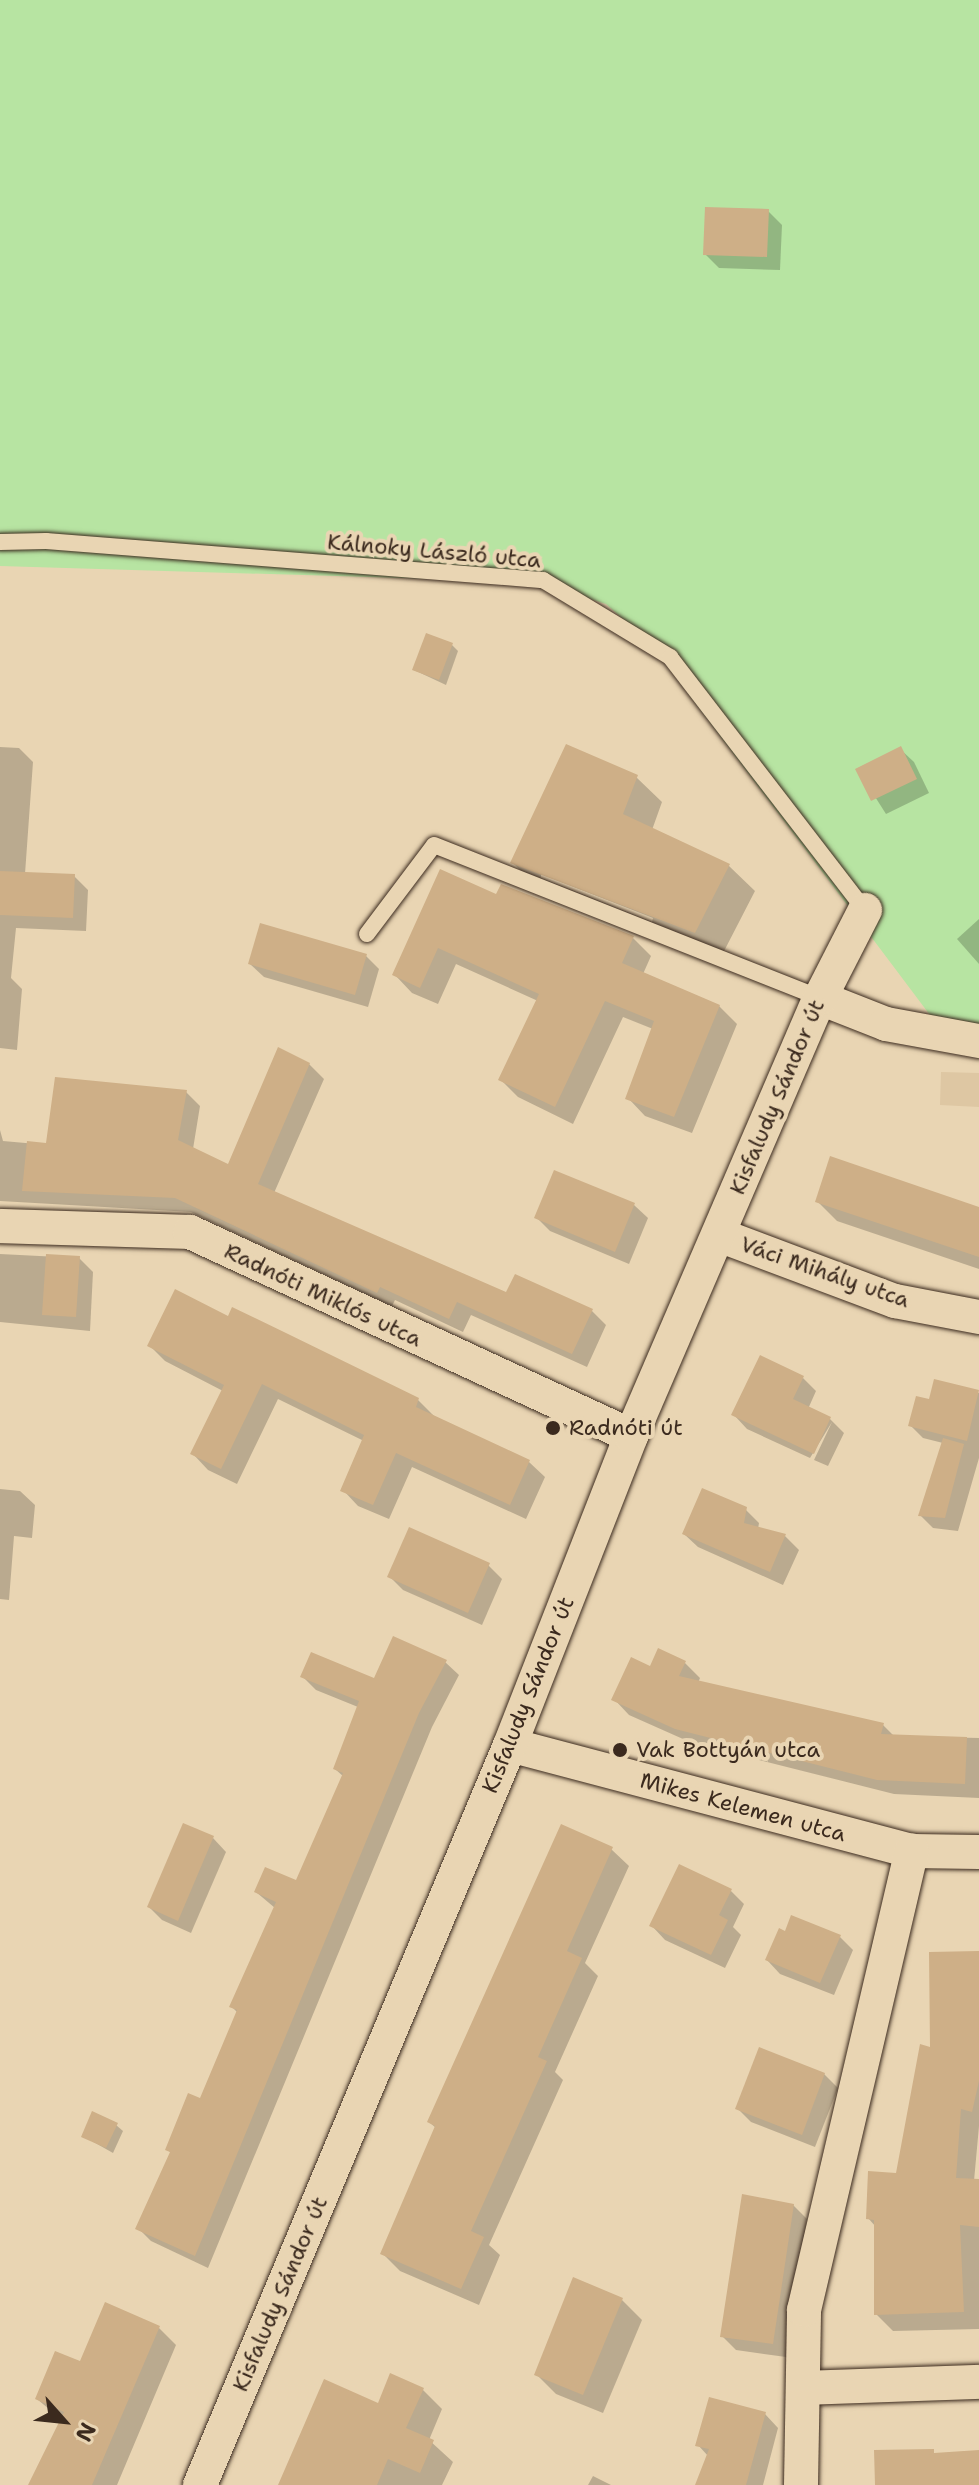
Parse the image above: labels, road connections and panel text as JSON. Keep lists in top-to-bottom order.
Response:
{
  "streets": {
    "street": [
      "Kisfaludy Sándor út",
      "Váci Mihály utca",
      "Radnóti Miklós utca",
      "Mikes Kelemen utca"
    ],
    "lane": ["Kálnoky László utca"]
  },
  "crossings": [
    ["Kálnoky László utca", "Kisfaludy Sándor út"],
    ["Kisfaludy Sándor út", "Váci Mihály utca"],
    ["Kisfaludy Sándor út", "Radnóti Miklós utca"],
    ["Kisfaludy Sándor út", "Mikes Kelemen utca"]
  ],
  "places": ["Radnóti út", "Vak Bottyán utca"],
  "north": "bottom right"
}
